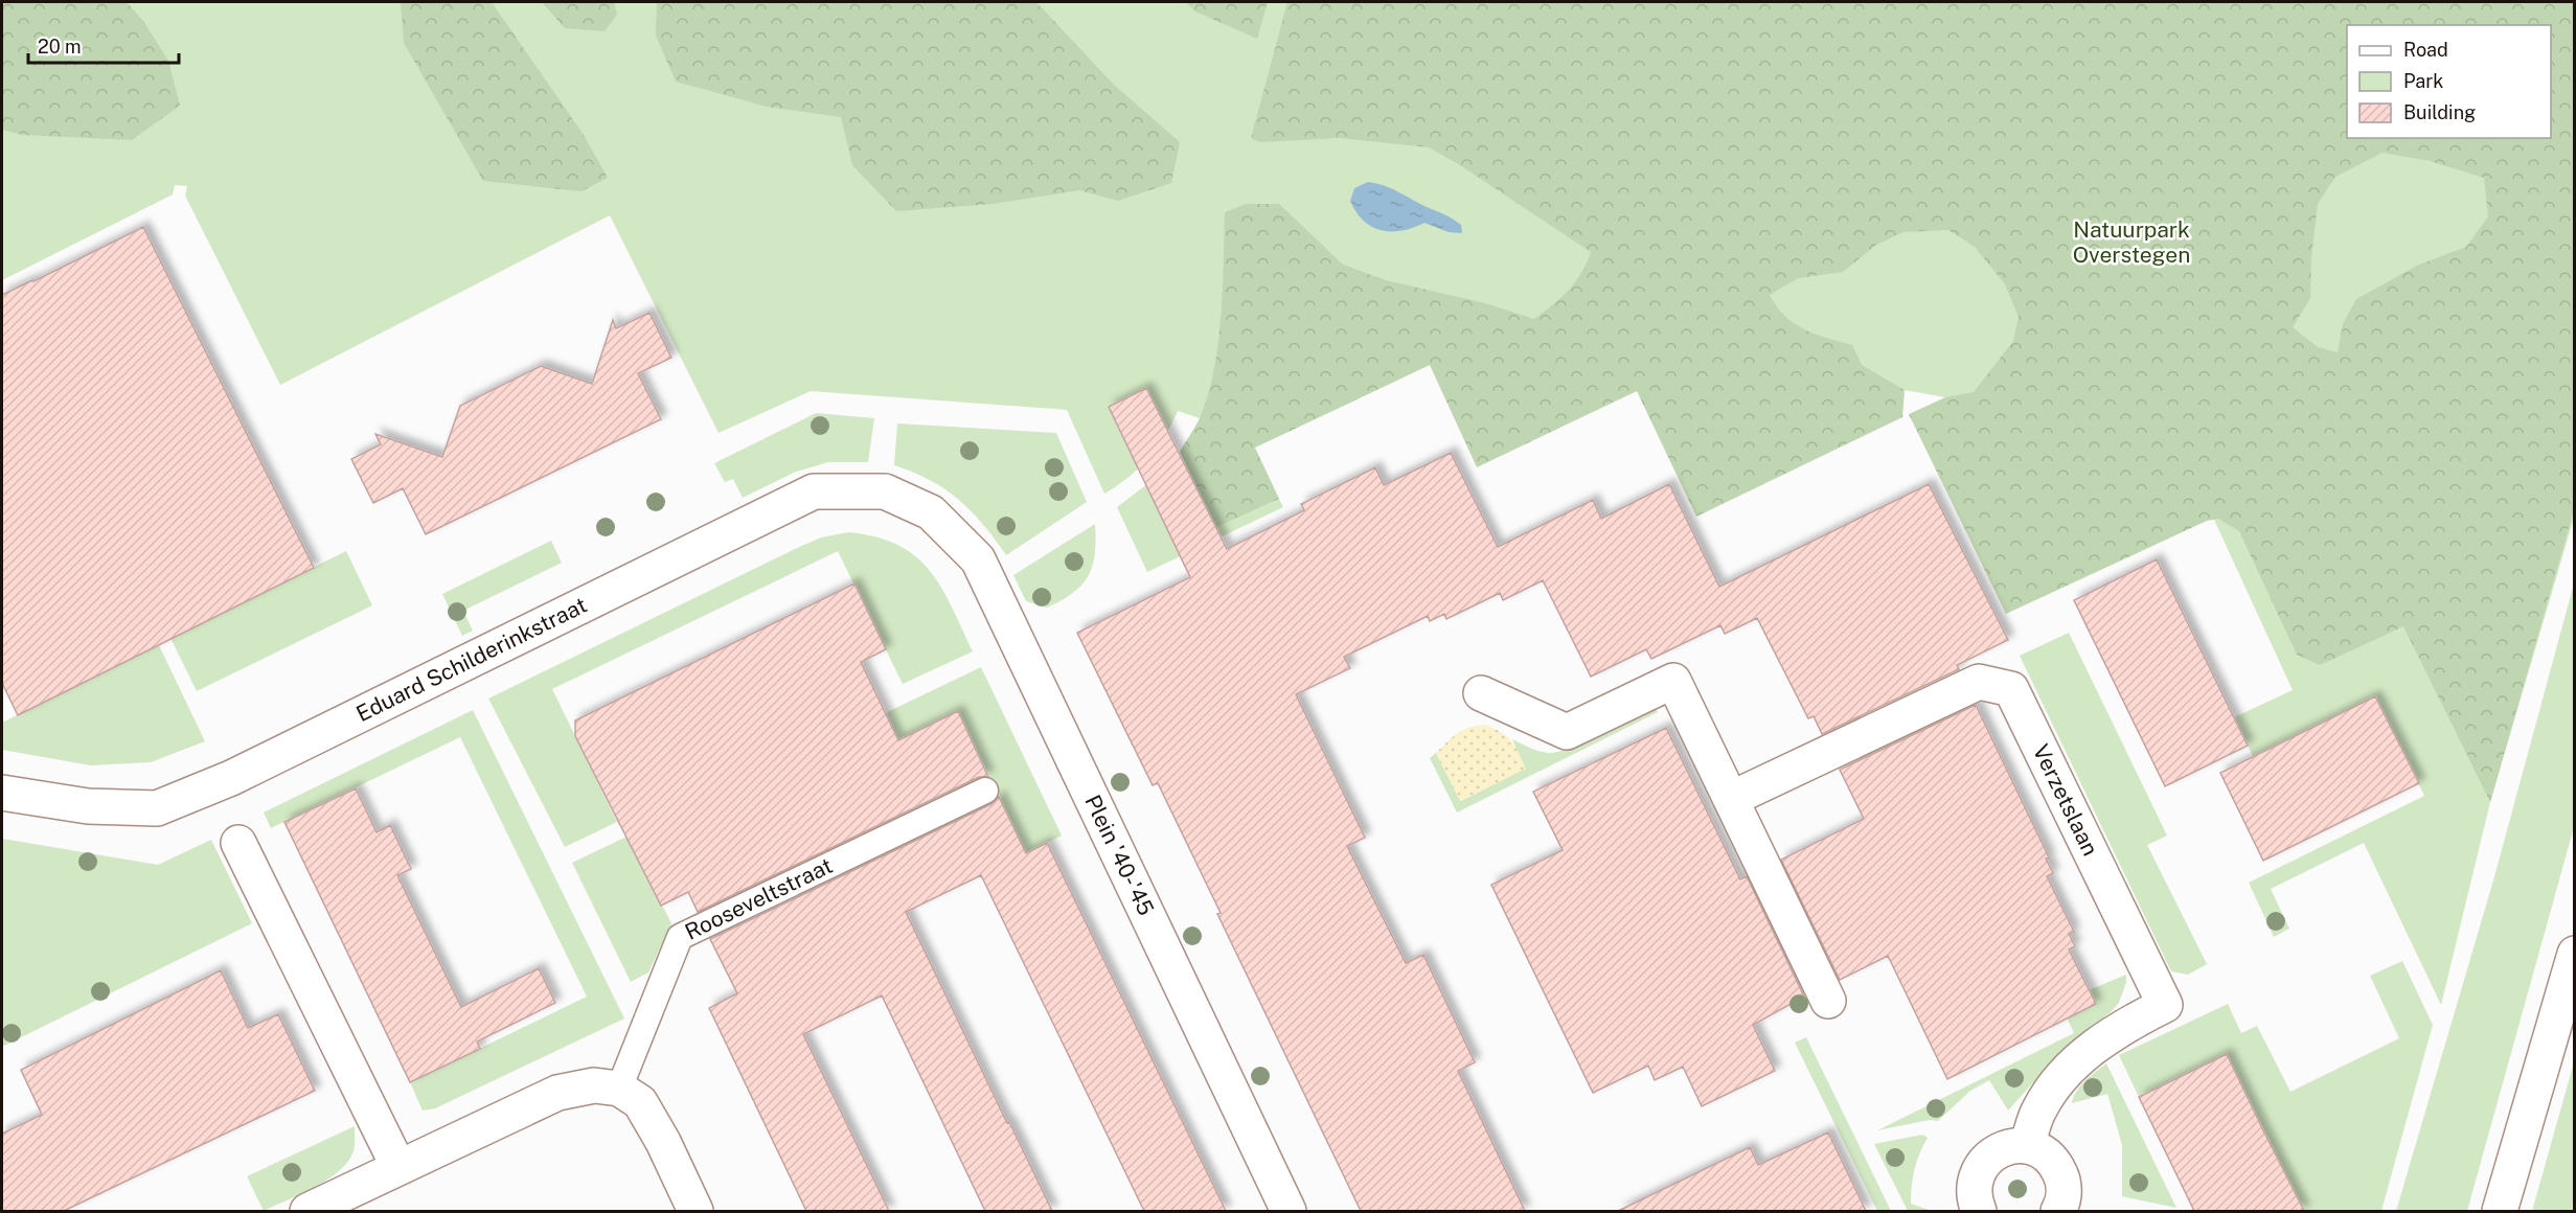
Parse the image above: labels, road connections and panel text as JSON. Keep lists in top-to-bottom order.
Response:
{
  "streets": {
    "street": ["Eduard Schilderinkstraat", "Verzetslaan", "Plein '40-'45"],
    "lane": ["Rooseveltstraat"]
  },
  "crossings": [
    ["Eduard Schilderinkstraat", "Plein '40-'45"]
  ],
  "parks": ["Natuurpark Overstegen"],
  "legend": ["Road", "Park", "Building"],
  "scale_bar": "20 m"
}
